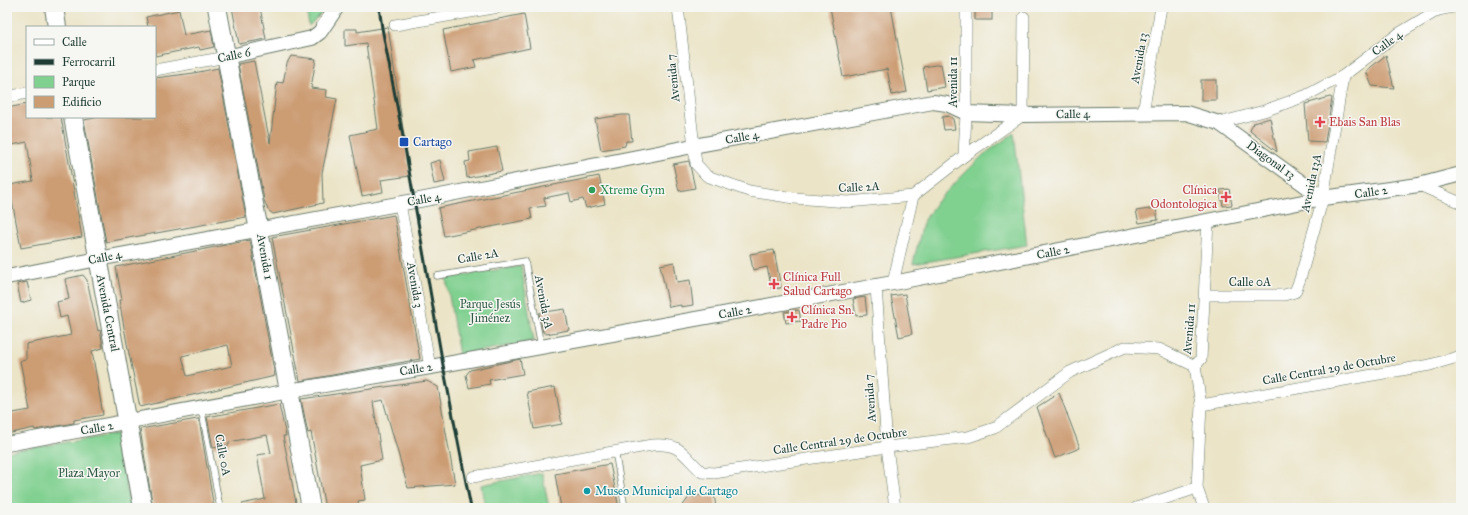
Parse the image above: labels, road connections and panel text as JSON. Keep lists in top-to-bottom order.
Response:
{
  "streets": {
    "main road": ["Avenida 1", "Avenida Central"],
    "street": [
      "Calle 4",
      "Calle 6",
      "Avenida 13",
      "Avenida 7",
      "Avenida 11",
      "Diagonal 13",
      "Avenida 13A",
      "Calle 2A",
      "Calle 2",
      "Calle 0A",
      "Avenida 3",
      "Calle Central 29 de Octubre"
    ],
    "lane": ["Avenida 3A"]
  },
  "crossings": [
    ["Calle 4", "Avenida 13"],
    ["Calle 4", "Avenida 7"],
    ["Calle 4", "Avenida 11"],
    ["Calle 4", "Diagonal 13"],
    ["Calle 4", "Avenida 13A"],
    ["Calle 4", "Calle 2A"],
    ["Calle 4", "Avenida 1"],
    ["Calle 4", "Avenida 3"],
    ["Calle 4", "Avenida Central"],
    ["Calle 6", "Avenida 1"],
    ["Avenida 7", "Calle 2A"],
    ["Avenida 7", "Calle 2"],
    ["Avenida 7", "Calle Central 29 de Octubre"],
    ["Avenida 11", "Calle 2"],
    ["Avenida 11", "Calle 0A"],
    ["Avenida 11", "Calle Central 29 de Octubre"],
    ["Diagonal 13", "Avenida 13A"],
    ["Diagonal 13", "Calle 2"],
    ["Avenida 13A", "Calle 2"],
    ["Avenida 13A", "Calle 0A"],
    ["Calle 2A", "Avenida 3A"],
    ["Calle 2", "Avenida 1"],
    ["Calle 2", "Calle 0A"],
    ["Calle 2", "Avenida 3"],
    ["Calle 2", "Avenida 3A"],
    ["Calle 2", "Avenida Central"]
  ],
  "parks": ["Parque Jesús Jiménez", "Plaza Mayor"],
  "places": {
    "health": [
      "Ebais San Blas",
      "Clínica Odontologica",
      "Clínica Full Salud Cartago",
      "Clínica Sn. Padre Pio"
    ],
    "transit": ["Cartago"],
    "other": ["Xtreme Gym", "Museo Municipal de Cartago"]
  },
  "legend": [
    "Calle",
    "Ferrocarril",
    "Parque",
    "Edificio"
  ]
}
